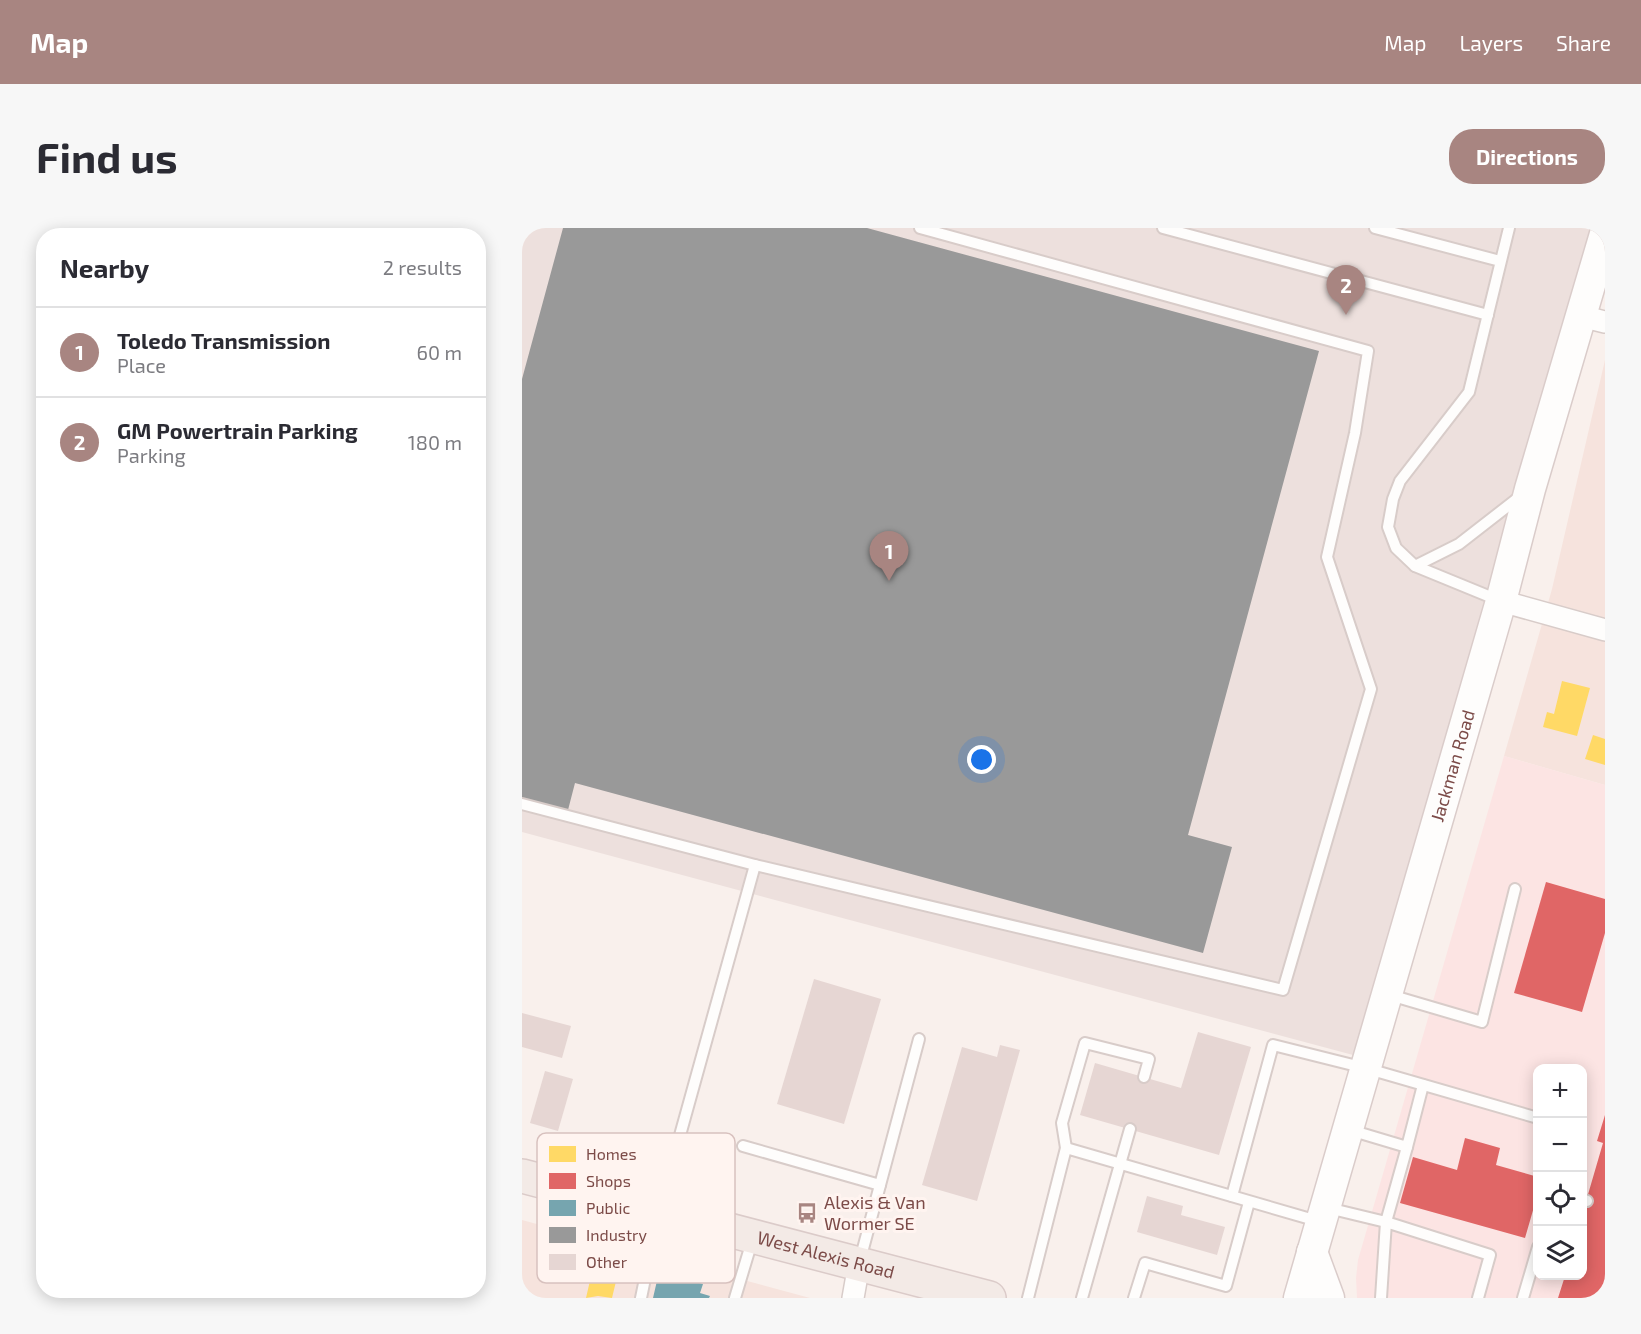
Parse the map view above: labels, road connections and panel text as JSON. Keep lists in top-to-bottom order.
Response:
{
  "streets": {
    "main road": ["Jackman Road", "West Alexis Road"]
  },
  "places": {
    "bus stop": ["Alexis & Van Wormer SE"]
  },
  "legend": [
    "Homes",
    "Shops",
    "Public",
    "Industry",
    "Other"
  ],
  "page": {
    "header": "Map",
    "nav": ["Map", "Layers", "Share"],
    "buttons": "Directions",
    "title": "Find us",
    "heading": ["Nearby", "2 results"],
    "pins": ["2", "1"],
    "list": [
      {
        "mark": "1",
        "name": "Toledo Transmission",
        "note": "Place",
        "value": "60 m"
      },
      {
        "mark": "2",
        "name": "GM Powertrain Parking",
        "note": "Parking",
        "value": "180 m"
      }
    ],
    "map_buttons": ["+", "−"]
  }
}
